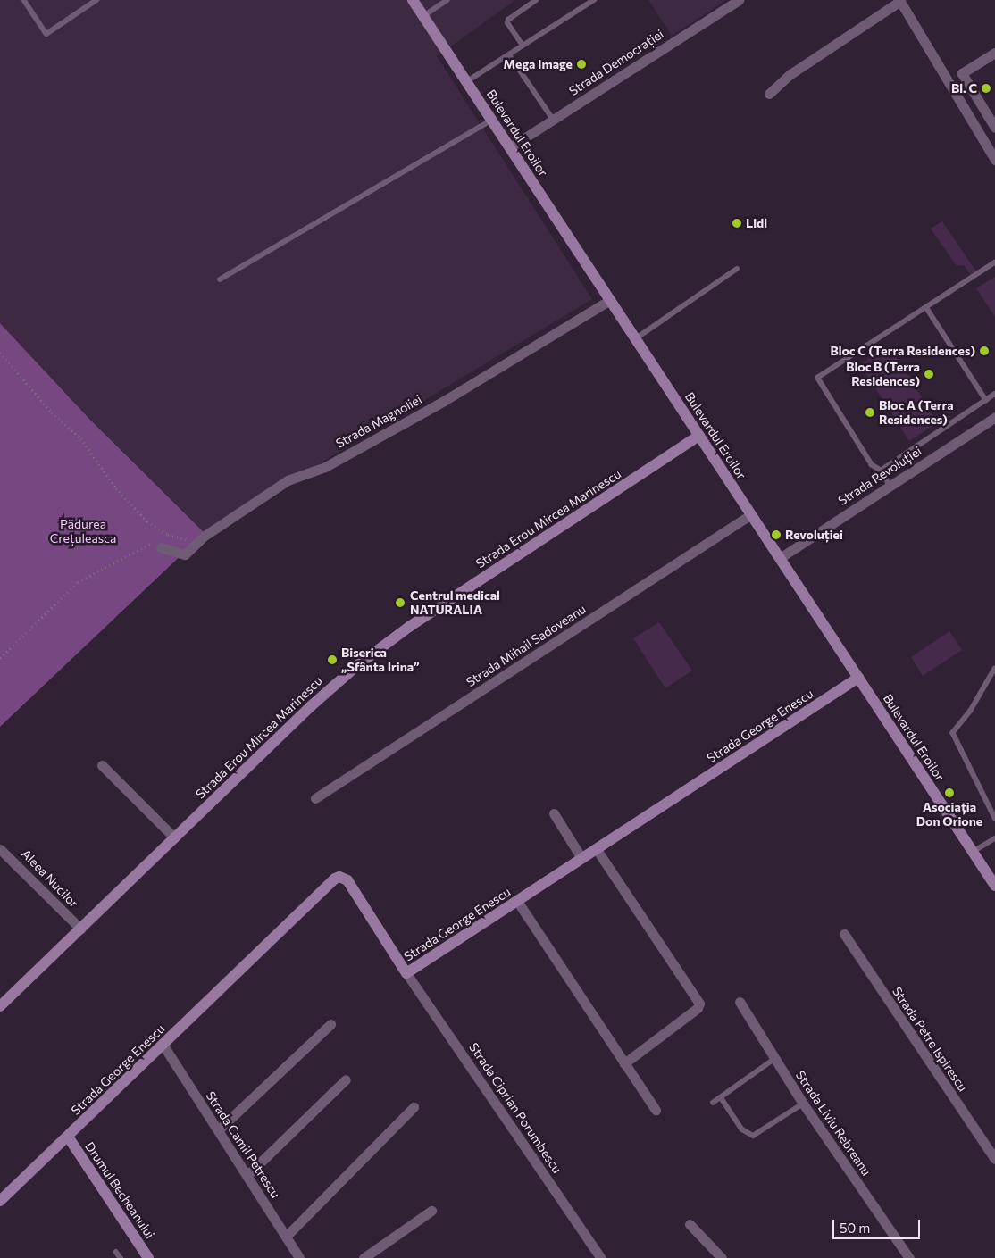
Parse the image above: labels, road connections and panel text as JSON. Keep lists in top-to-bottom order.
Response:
{
  "streets": {
    "street": [
      "Strada Democrației",
      "Bulevardul Eroilor",
      "Strada Magnoliei",
      "Strada Revoluției",
      "Strada Erou Mircea Marinescu",
      "Strada Mihail Sadoveanu",
      "Strada George Enescu",
      "Aleea Nucilor",
      "Strada Petre Ispirescu",
      "Strada Ciprian Porumbescu",
      "Strada Liviu Rebreanu",
      "Strada Camil Petrescu",
      "Drumul Becheanului"
    ]
  },
  "crossings": [
    ["Strada Democrației", "Bulevardul Eroilor"],
    ["Bulevardul Eroilor", "Strada Magnoliei"],
    ["Bulevardul Eroilor", "Strada Revoluției"],
    ["Bulevardul Eroilor", "Strada Erou Mircea Marinescu"],
    ["Bulevardul Eroilor", "Strada Mihail Sadoveanu"],
    ["Bulevardul Eroilor", "Strada George Enescu"],
    ["Strada Erou Mircea Marinescu", "Aleea Nucilor"],
    ["Strada George Enescu", "Strada Ciprian Porumbescu"],
    ["Strada George Enescu", "Strada Camil Petrescu"],
    ["Strada George Enescu", "Drumul Becheanului"]
  ],
  "parks": ["Pădurea Crețuleasca"],
  "places": [
    "Mega Image",
    "Bl. C",
    "Lidl",
    "Bloc C (Terra Residences)",
    "Bloc B (Terra Residences)",
    "Bloc A (Terra Residences)",
    "Revoluției",
    "Centrul medical NATURALIA",
    "Biserica „Sfânta Irina”",
    "Asociația Don Orione"
  ],
  "scale_bar": "50 m"
}
